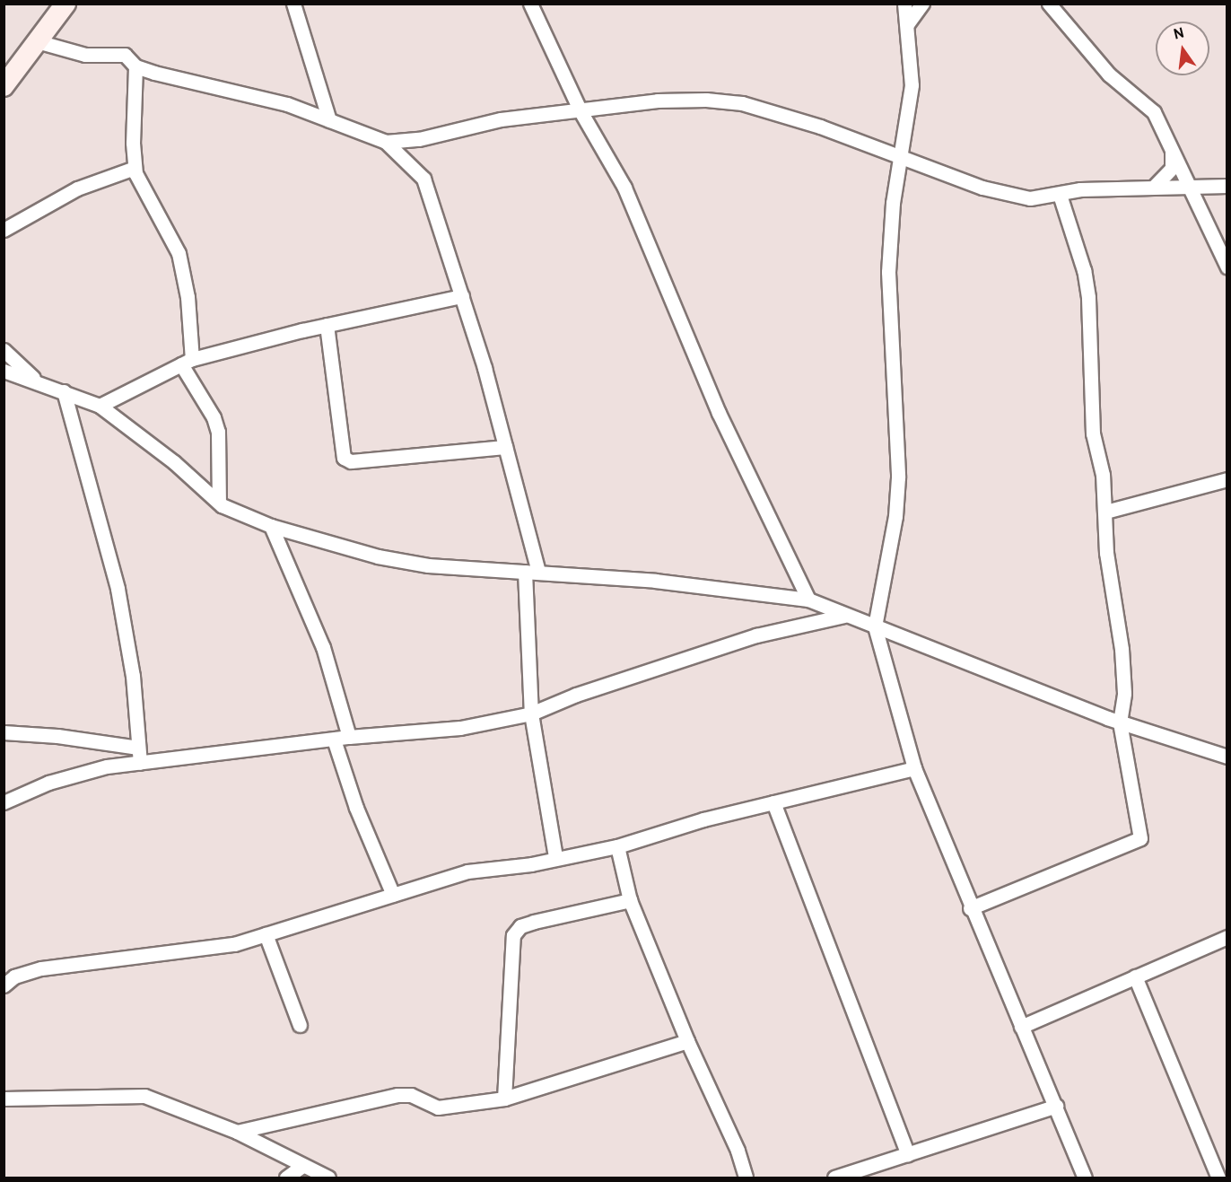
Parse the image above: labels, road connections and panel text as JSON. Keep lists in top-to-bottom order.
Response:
{
  "north": "top"
}
